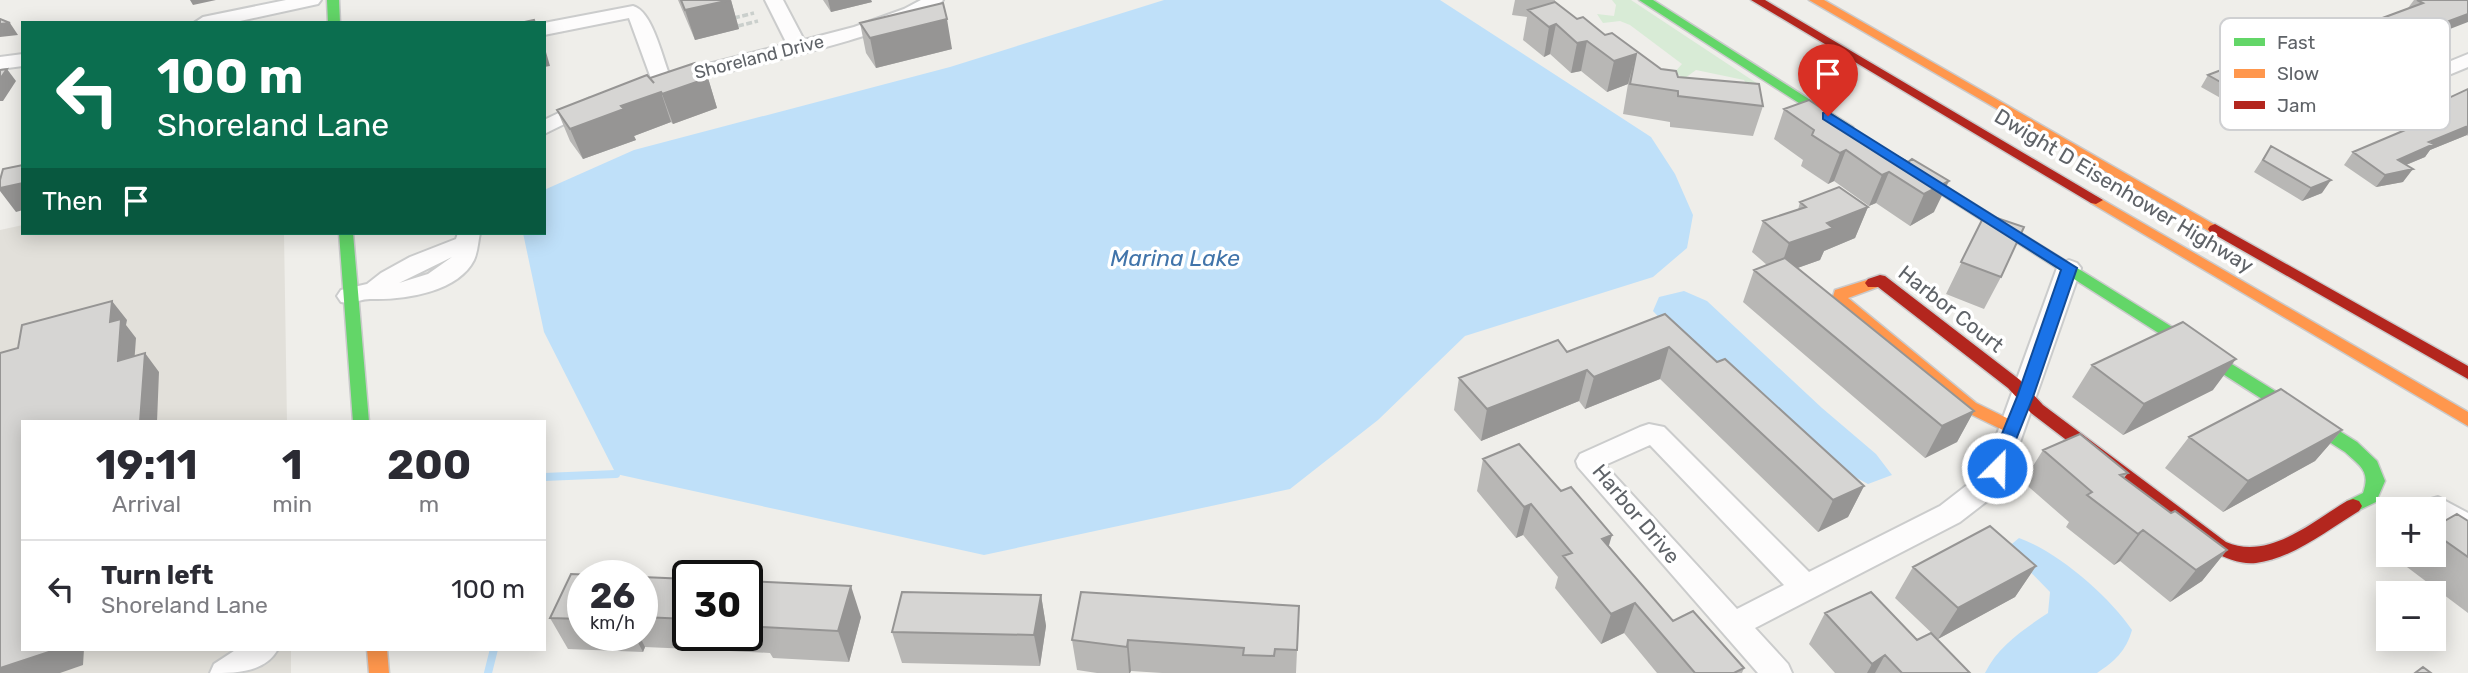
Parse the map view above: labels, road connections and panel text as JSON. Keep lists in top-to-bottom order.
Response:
{
  "streets": {
    "main road": ["Dwight D Eisenhower Highway", "Harbor Court"],
    "street": ["Shoreland Drive", "Harbor Drive"]
  },
  "water": ["Marina Lake"],
  "legend": ["Fast", "Slow", "Jam"],
  "page": {
    "turn": ["100 m", "Shoreland Lane"],
    "then": "Then",
    "eta": [
      "19:11",
      "Arrival",
      "1",
      "min",
      "200",
      "m"
    ],
    "map_buttons": ["+", "−"],
    "list": [
      {
        "name": "Turn left",
        "note": "Shoreland Lane",
        "value": "100 m"
      }
    ],
    "speed": "26 km/h",
    "limit": "30"
  }
}
